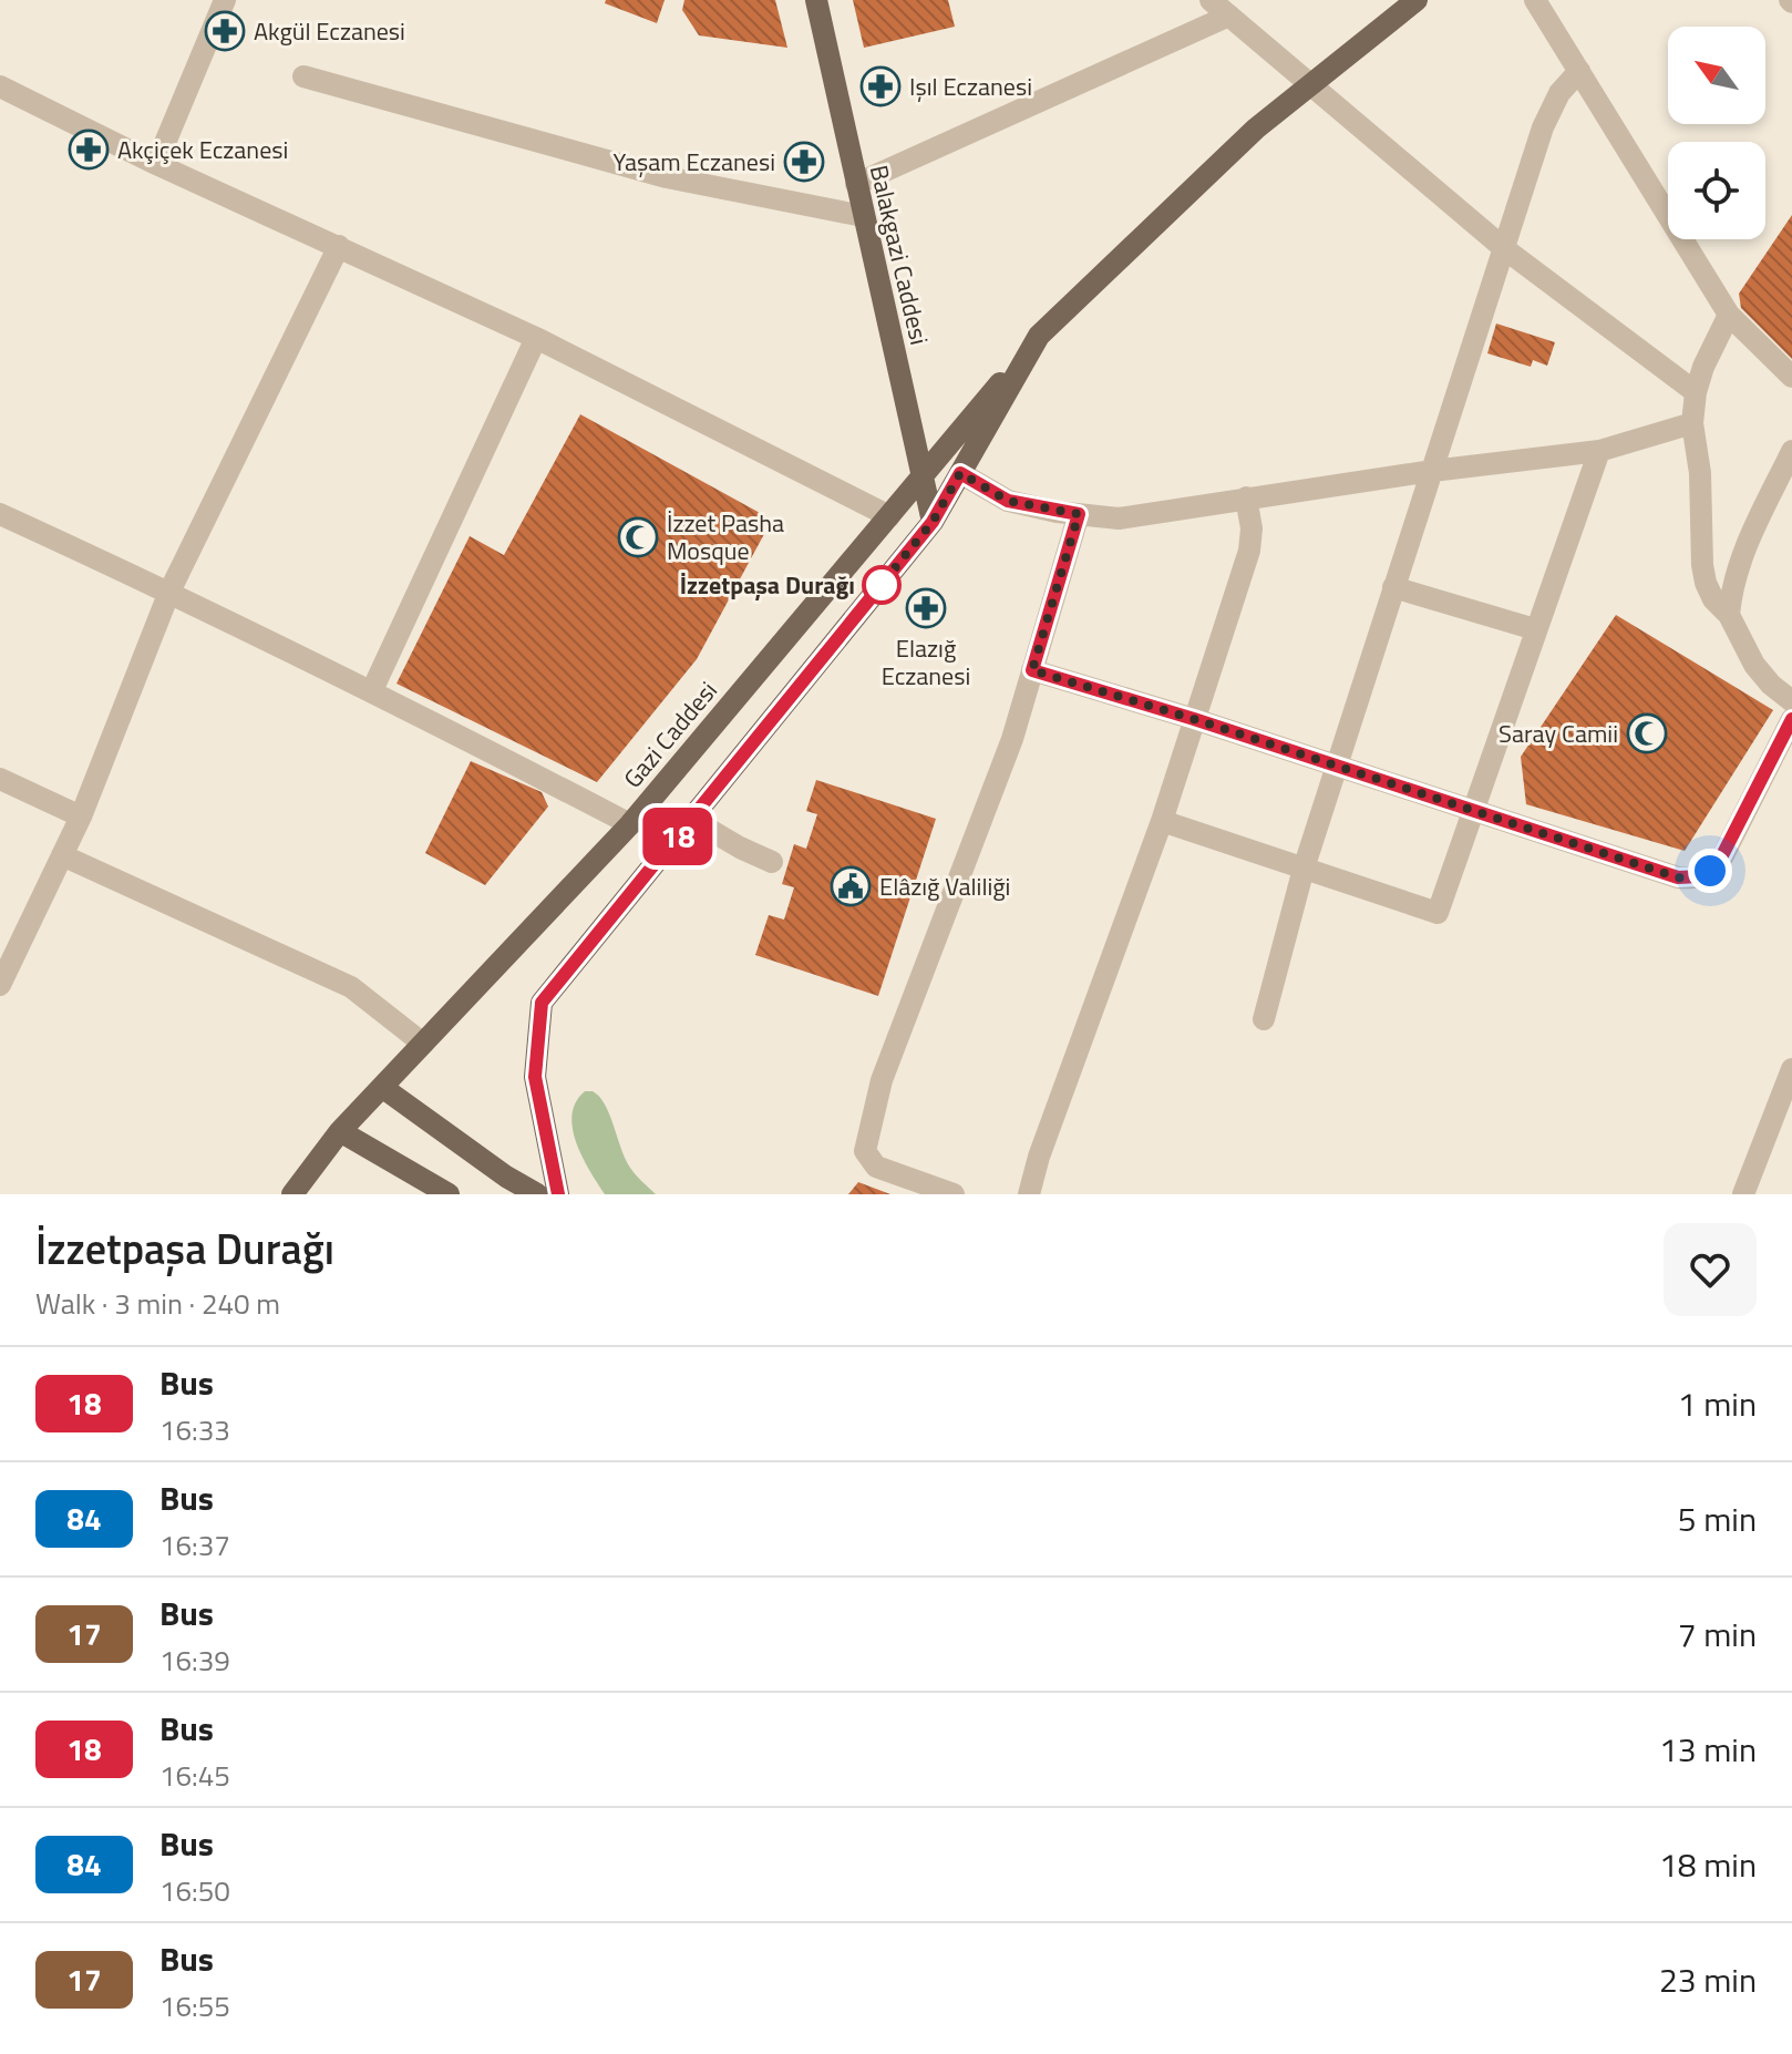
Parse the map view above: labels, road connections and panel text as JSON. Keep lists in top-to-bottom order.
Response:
{
  "streets": {
    "main road": ["Balakgazi Caddesi", "Gazi Caddesi"]
  },
  "crossings": [
    ["Balakgazi Caddesi", "Gazi Caddesi"]
  ],
  "places": {
    "pharmacy": [
      "Akgül Eczanesi",
      "Işıl Eczanesi",
      "Akçiçek Eczanesi",
      "Yaşam Eczanesi",
      "Elazığ Eczanesi"
    ],
    "mosque": ["İzzet Pasha Mosque", "Saray Camii"],
    "other": ["İzzetpaşa Durağı"],
    "public building": ["Elâzığ Valiliği"]
  },
  "lines": ["bus line 18"],
  "north": "top left",
  "page": {
    "on_map": "18",
    "heading": ["İzzetpaşa Durağı", "Walk · 3 min · 240 m"],
    "list": [
      {
        "mark": "18",
        "name": "Bus",
        "note": "16:33",
        "value": "1 min"
      },
      {
        "mark": "84",
        "name": "Bus",
        "note": "16:37",
        "value": "5 min"
      },
      {
        "mark": "17",
        "name": "Bus",
        "note": "16:39",
        "value": "7 min"
      },
      {
        "mark": "18",
        "name": "Bus",
        "note": "16:45",
        "value": "13 min"
      },
      {
        "mark": "84",
        "name": "Bus",
        "note": "16:50",
        "value": "18 min"
      },
      {
        "mark": "17",
        "name": "Bus",
        "note": "16:55",
        "value": "23 min"
      }
    ]
  }
}
